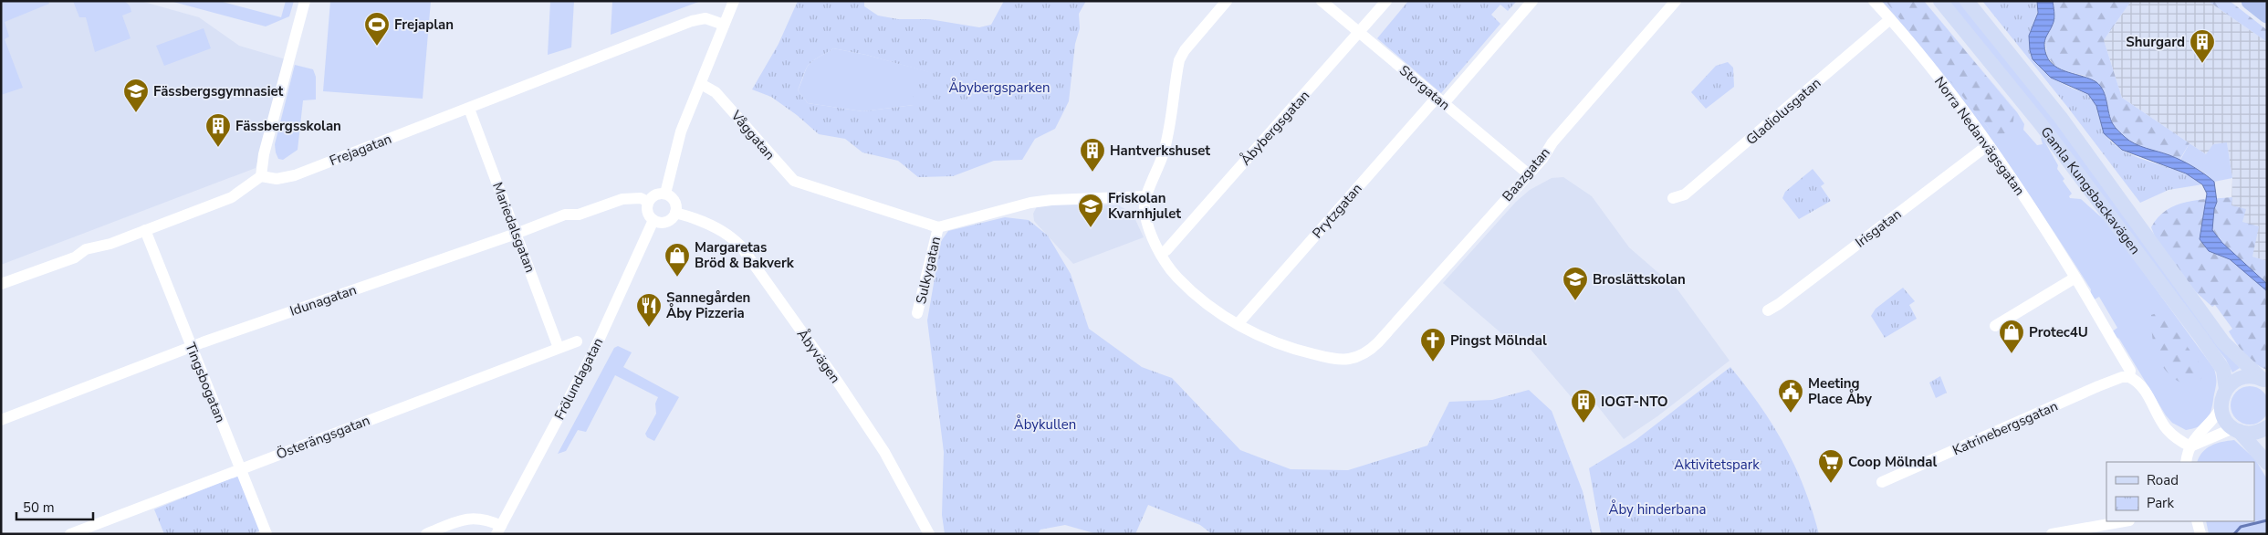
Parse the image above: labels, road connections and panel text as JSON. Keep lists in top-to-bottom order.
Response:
{
  "streets": {
    "main road": ["Gamla Kungsbackavägen"],
    "street": [
      "Storgatan",
      "Gladiolusgatan",
      "Åbybergsgatan",
      "Våggatan",
      "Norra Nedanvägsgatan",
      "Frejagatan",
      "Baazgatan",
      "Prytzgatan",
      "Mariedalsgatan",
      "Irisgatan",
      "Sulkygatan",
      "Idunagatan",
      "Åbyvägen",
      "Frölundagatan",
      "Tingsbogatan",
      "Katrinebergsgatan",
      "Österängsgatan"
    ]
  },
  "crossings": [
    ["Storgatan", "Åbybergsgatan"],
    ["Storgatan", "Baazgatan"],
    ["Storgatan", "Prytzgatan"],
    ["Gladiolusgatan", "Norra Nedanvägsgatan"],
    ["Åbybergsgatan", "Baazgatan"],
    ["Våggatan", "Sulkygatan"],
    ["Norra Nedanvägsgatan", "Irisgatan"],
    ["Norra Nedanvägsgatan", "Katrinebergsgatan"],
    ["Frejagatan", "Mariedalsgatan"],
    ["Baazgatan", "Prytzgatan"],
    ["Mariedalsgatan", "Idunagatan"],
    ["Mariedalsgatan", "Österängsgatan"],
    ["Idunagatan", "Åbyvägen"],
    ["Idunagatan", "Frölundagatan"],
    ["Idunagatan", "Tingsbogatan"],
    ["Åbyvägen", "Frölundagatan"],
    ["Tingsbogatan", "Österängsgatan"]
  ],
  "parks": [
    "Åbybergsparken",
    "Åbykullen",
    "Aktivitetspark",
    "Åby hinderbana"
  ],
  "places": {
    "sports": ["Frejaplan"],
    "building": [
      "Shurgard",
      "Fässbergsskolan",
      "Hantverkshuset",
      "IOGT-NTO"
    ],
    "school or university": ["Fässbergsgymnasiet", "Friskolan Kvarnhjulet", "Broslättskolan"],
    "shop": ["Margaretas Bröd & Bakverk", "Protec4U"],
    "restaurant": ["Sannegården Åby Pizzeria"],
    "church": ["Pingst Mölndal"],
    "public building": ["Meeting Place Åby"],
    "supermarket": ["Coop Mölndal"]
  },
  "legend": ["Road", "Park"],
  "scale_bar": "50 m"
}
